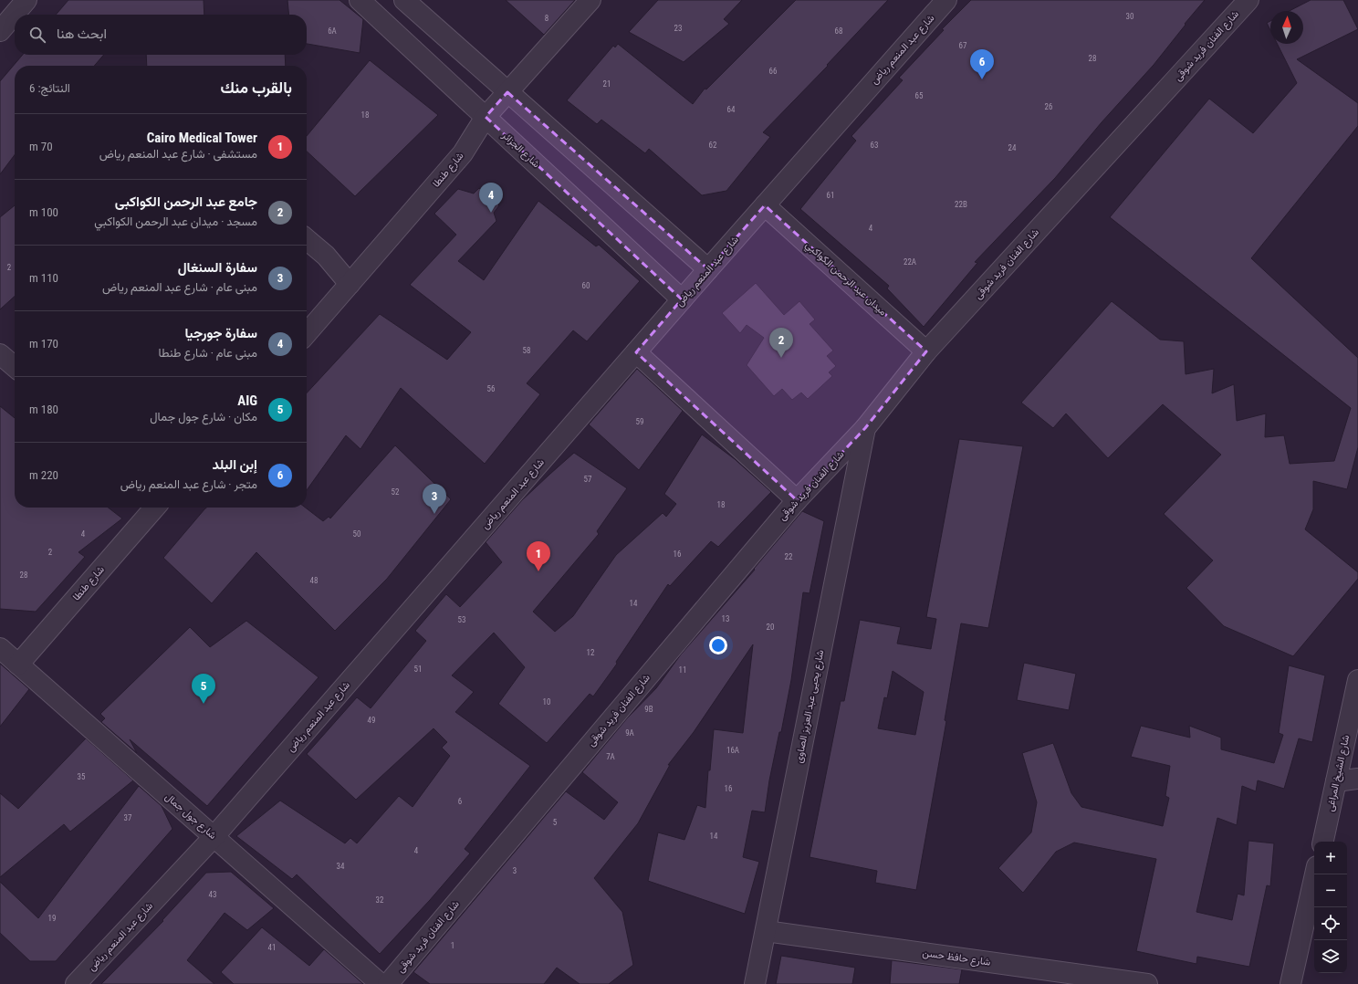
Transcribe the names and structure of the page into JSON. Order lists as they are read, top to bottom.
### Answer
{
  "streets": {
    "street": [
      "شارع الفنان فريد شوقى",
      "شارع عبد المنعم رياض",
      "شارع الجزائر",
      "شارع طنطا",
      "ميدان عبد الرحمن الكواكبي",
      "شارع يحيى عبد العزيز الصاوى",
      "شارع الشيخ المراغى",
      "شارع جول جمال",
      "شارع حافظ حسن"
    ]
  },
  "crossings": [
    ["شارع الفنان فريد شوقى", "ميدان عبد الرحمن الكواكبي"],
    ["شارع الفنان فريد شوقى", "شارع يحيى عبد العزيز الصاوى"],
    ["شارع عبد المنعم رياض", "شارع الجزائر"],
    ["شارع عبد المنعم رياض", "ميدان عبد الرحمن الكواكبي"],
    ["شارع عبد المنعم رياض", "شارع جول جمال"],
    ["شارع الجزائر", "شارع طنطا"],
    ["شارع طنطا", "شارع جول جمال"],
    ["شارع يحيى عبد العزيز الصاوى", "شارع حافظ حسن"]
  ],
  "house_numbers": [
    "30",
    "8",
    "23",
    "6A",
    "68",
    "67",
    "28",
    "66",
    "21",
    "65",
    "26",
    "64",
    "18",
    "62",
    "63",
    "24",
    "61",
    "22B",
    "4",
    "22A",
    "2",
    "60",
    "58",
    "56",
    "59",
    "57",
    "52",
    "18",
    "4",
    "50",
    "2",
    "16",
    "22",
    "28",
    "48",
    "14",
    "13",
    "53",
    "20",
    "12",
    "51",
    "11",
    "10",
    "9B",
    "49",
    "9A",
    "16A",
    "7A",
    "35",
    "16",
    "6",
    "37",
    "5",
    "14",
    "4",
    "34",
    "3",
    "43",
    "32",
    "19",
    "1",
    "41"
  ],
  "north": "top",
  "page": {
    "search": "ابحث هنا",
    "pins": [
      "6",
      "4",
      "2",
      "3",
      "1",
      "5"
    ],
    "heading": ["بالقرب منك", "النتائج: 6"],
    "list": [
      {
        "mark": "1",
        "name": "Cairo Medical Tower",
        "note": "مستشفى · شارع عبد المنعم رياض",
        "value": "70 m"
      },
      {
        "mark": "2",
        "name": "جامع عبد الرحمن الكواكبى",
        "note": "مسجد · ميدان عبد الرحمن الكواكبي",
        "value": "100 m"
      },
      {
        "mark": "3",
        "name": "سفارة السنغال",
        "note": "مبنى عام · شارع عبد المنعم رياض",
        "value": "110 m"
      },
      {
        "mark": "4",
        "name": "سفارة جورجيا",
        "note": "مبنى عام · شارع طنطا",
        "value": "170 m"
      },
      {
        "mark": "5",
        "name": "AIG",
        "note": "مكان · شارع جول جمال",
        "value": "180 m"
      },
      {
        "mark": "6",
        "name": "إبن البلد",
        "note": "متجر · شارع عبد المنعم رياض",
        "value": "220 m"
      }
    ],
    "map_buttons": ["+", "−"]
  }
}
